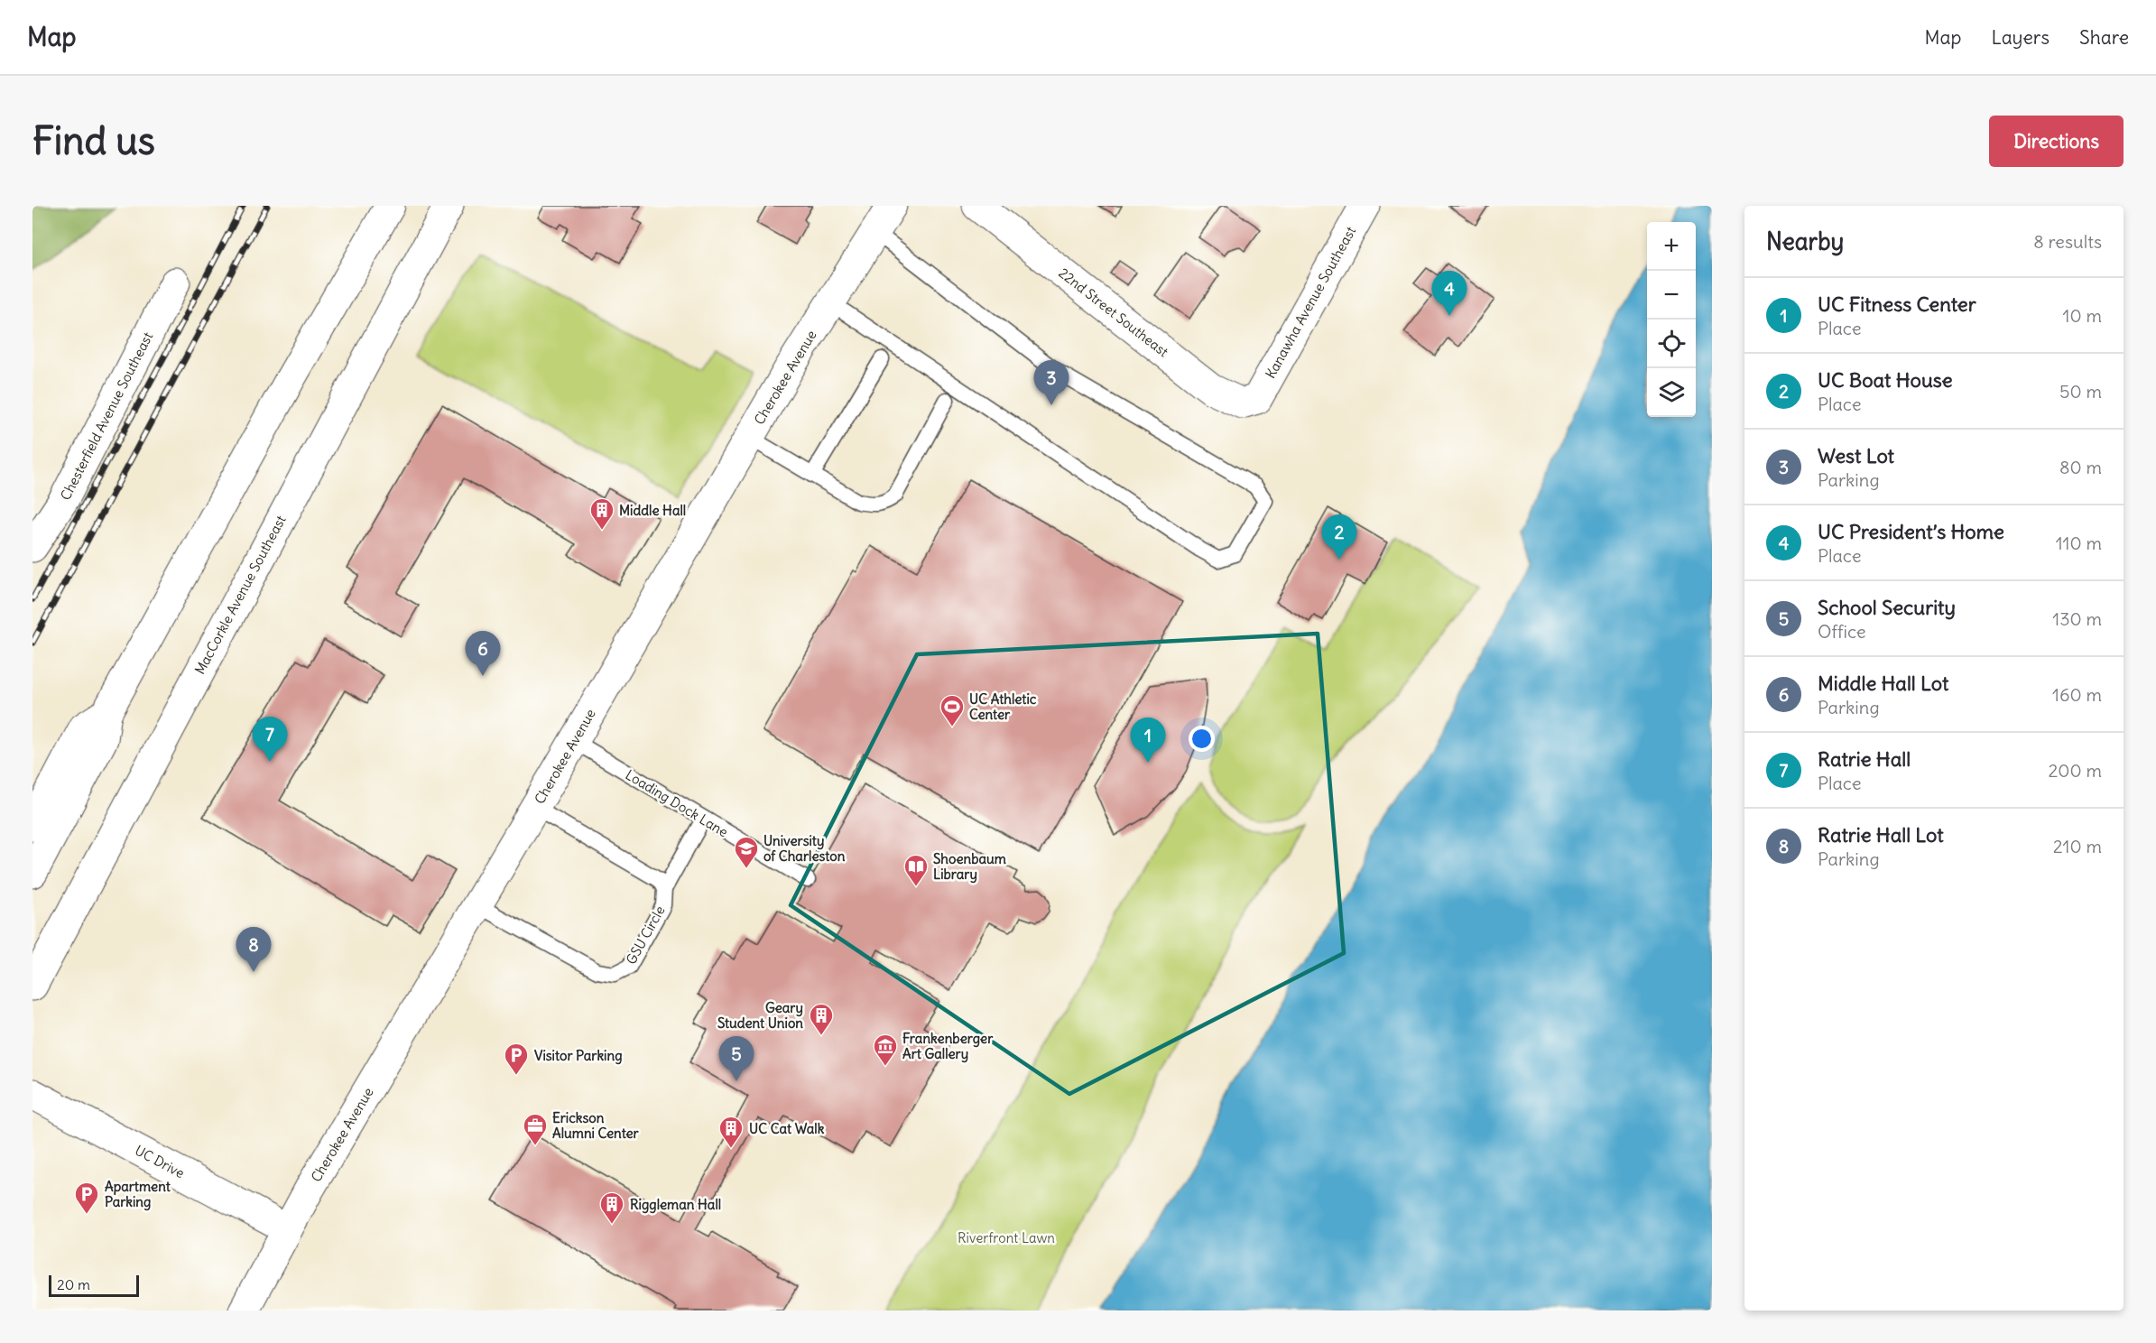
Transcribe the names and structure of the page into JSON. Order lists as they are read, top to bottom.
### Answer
{
  "streets": {
    "street": [
      "Kanawha Avenue Southeast",
      "22nd Street Southeast",
      "Cherokee Avenue",
      "Chesterfield Avenue Southeast",
      "MacCorkle Avenue Southeast",
      "UC Drive"
    ],
    "lane": ["Loading Dock Lane", "GSU Circle"]
  },
  "crossings": [
    ["Kanawha Avenue Southeast", "22nd Street Southeast"],
    ["Cherokee Avenue", "Loading Dock Lane"],
    ["Cherokee Avenue", "GSU Circle"],
    ["Cherokee Avenue", "UC Drive"]
  ],
  "parks": ["Riverfront Lawn"],
  "places": {
    "building": [
      "Middle Hall",
      "Geary Student Union",
      "UC Cat Walk",
      "Riggleman Hall"
    ],
    "sports": ["UC Athletic Center"],
    "school or university": ["University of Charleston"],
    "library": ["Shoenbaum Library"],
    "museum": ["Frankenberger Art Gallery"],
    "parking": ["Visitor Parking", "Apartment Parking"],
    "office": ["Erickson Alumni Center"]
  },
  "scale_bar": "20 m",
  "page": {
    "header": "Map",
    "nav": ["Map", "Layers", "Share"],
    "buttons": "Directions",
    "title": "Find us",
    "heading": ["Nearby", "8 results"],
    "map_buttons": ["+", "−"],
    "pins": [
      "4",
      "3",
      "2",
      "6",
      "7",
      "1",
      "8",
      "5"
    ],
    "list": [
      {
        "mark": "1",
        "name": "UC Fitness Center",
        "note": "Place",
        "value": "10 m"
      },
      {
        "mark": "2",
        "name": "UC Boat House",
        "note": "Place",
        "value": "50 m"
      },
      {
        "mark": "3",
        "name": "West Lot",
        "note": "Parking",
        "value": "80 m"
      },
      {
        "mark": "4",
        "name": "UC President’s Home",
        "note": "Place",
        "value": "110 m"
      },
      {
        "mark": "5",
        "name": "School Security",
        "note": "Office",
        "value": "130 m"
      },
      {
        "mark": "6",
        "name": "Middle Hall Lot",
        "note": "Parking",
        "value": "160 m"
      },
      {
        "mark": "7",
        "name": "Ratrie Hall",
        "note": "Place",
        "value": "200 m"
      },
      {
        "mark": "8",
        "name": "Ratrie Hall Lot",
        "note": "Parking",
        "value": "210 m"
      }
    ],
    "scale": "20 m"
  }
}
